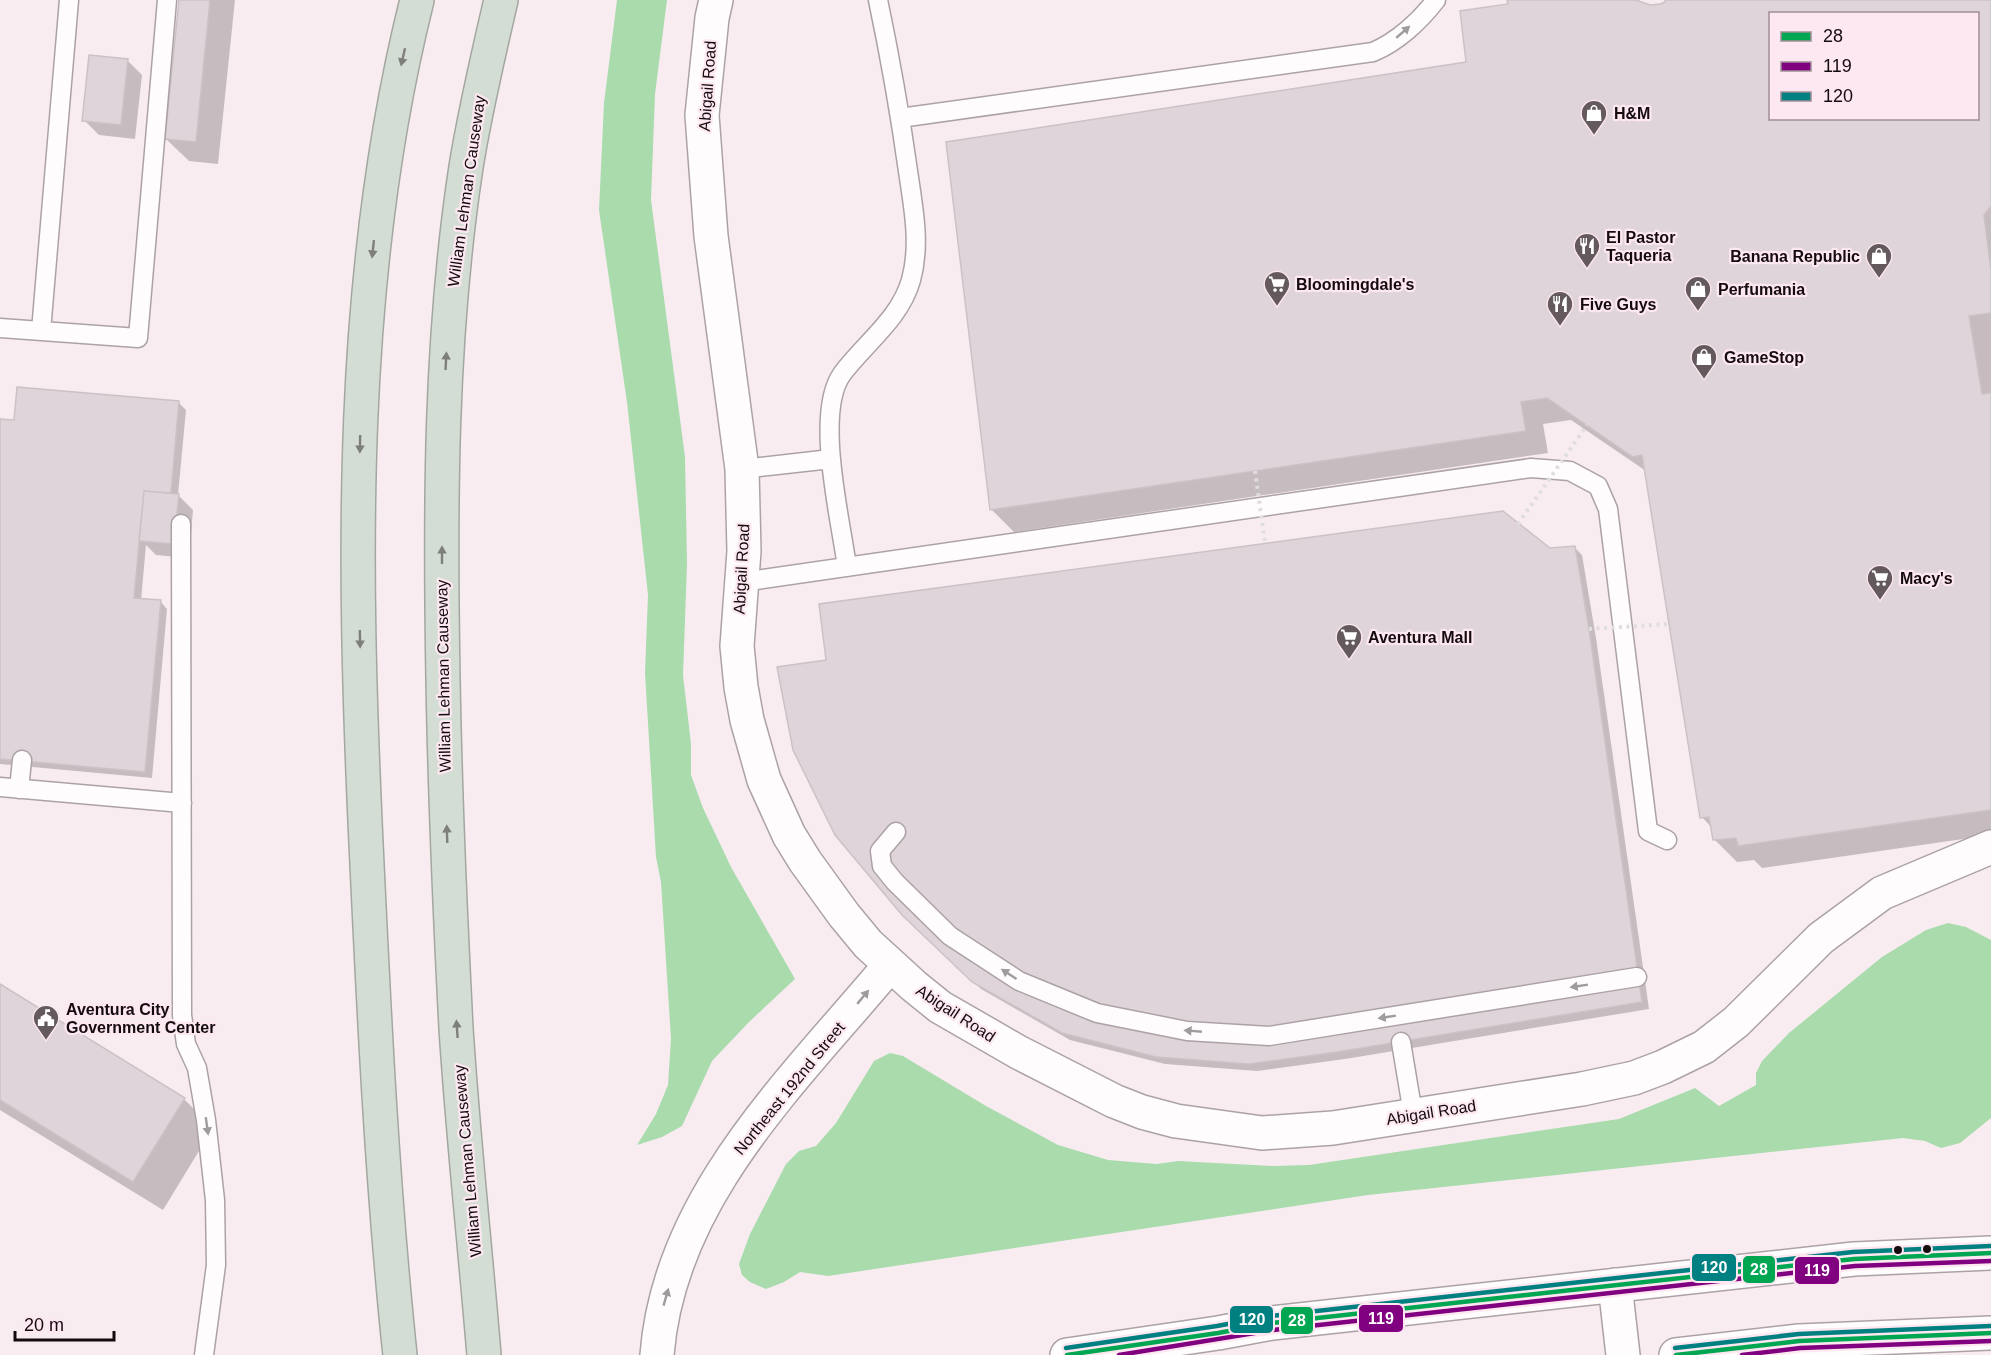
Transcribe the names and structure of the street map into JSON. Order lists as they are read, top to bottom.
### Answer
{
  "streets": {
    "highway": ["William Lehman Causeway"],
    "street": ["Abigail Road", "Northeast 192nd Street"]
  },
  "crossings": [
    ["Abigail Road", "Northeast 192nd Street"]
  ],
  "one_way": ["Northeast 192nd Street"],
  "places": {
    "shop": [
      "H&M",
      "Banana Republic",
      "Perfumania",
      "GameStop"
    ],
    "restaurant": ["El Pastor Taqueria", "Five Guys"],
    "supermarket": ["Bloomingdale's", "Macy's", "Aventura Mall"],
    "public building": ["Aventura City Government Center"]
  },
  "lines": ["transit line 120", "transit line 28", "transit line 119"],
  "legend": ["28", "119", "120"],
  "scale_bar": "20 m"
}
